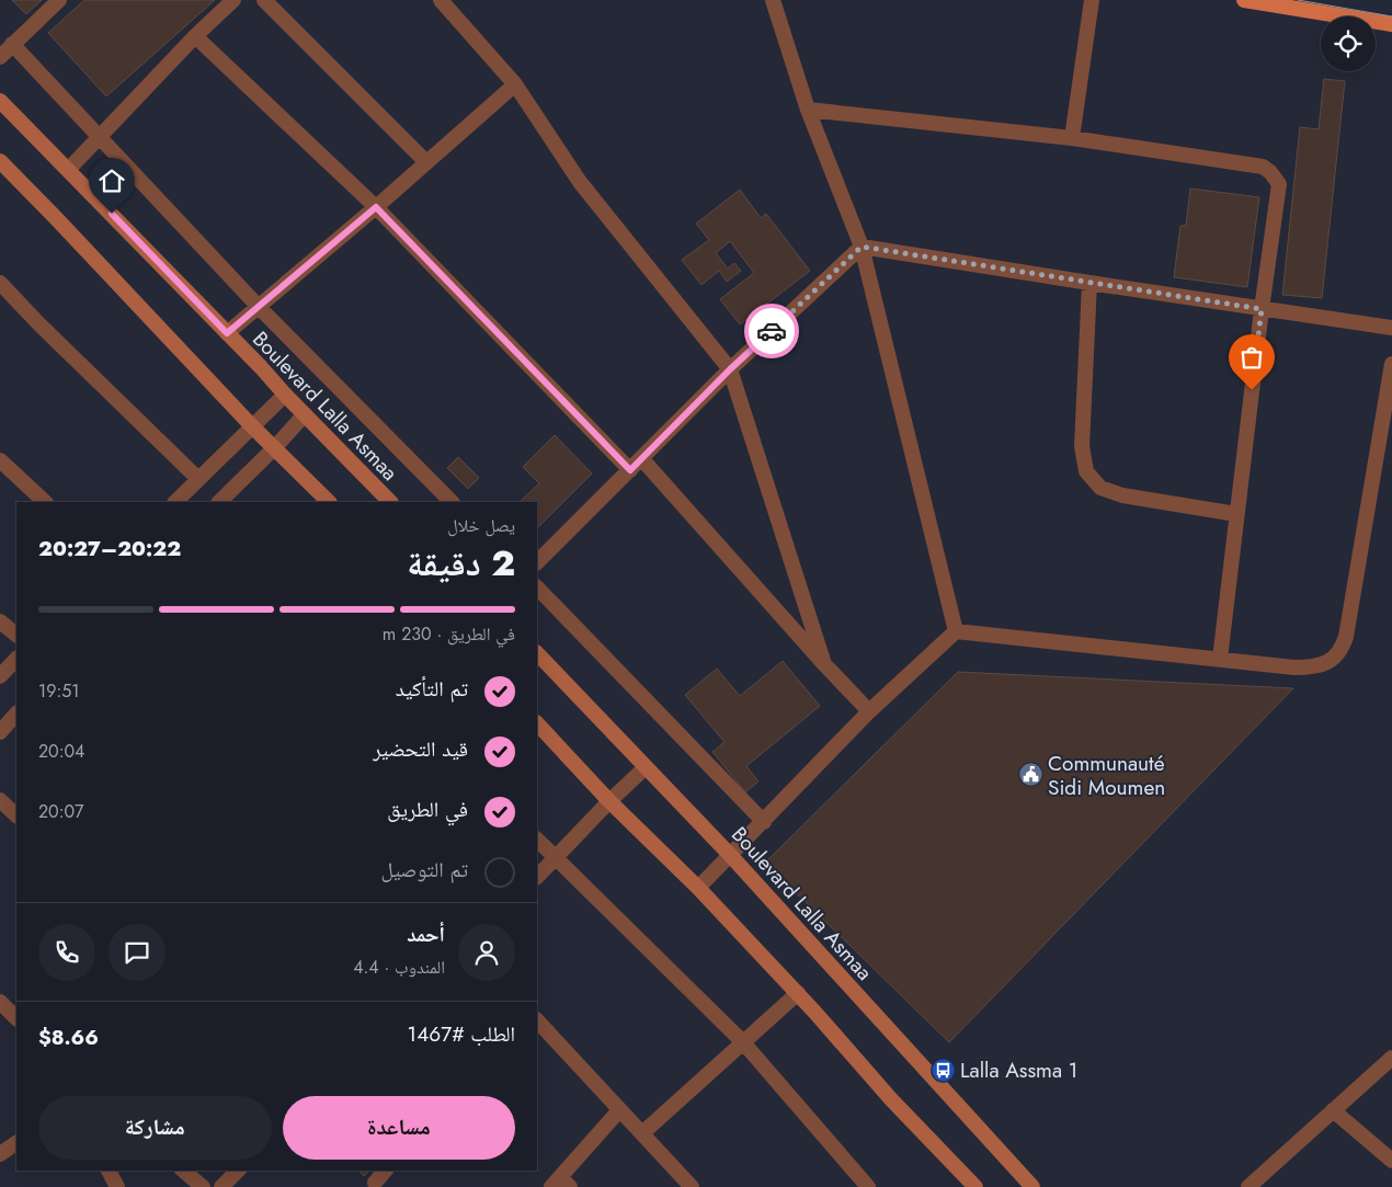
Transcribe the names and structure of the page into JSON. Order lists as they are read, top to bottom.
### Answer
{
  "streets": {
    "main road": ["Boulevard Lalla Asmaa"]
  },
  "places": {
    "public building": ["Communauté Sidi Moumen"],
    "bus stop": ["Lalla Assma 1"]
  },
  "page": {
    "heading": ["2 دقيقة", "يصل خلال", "20:22–20:27"],
    "panel": [
      "أحمد",
      "المندوب · 4.4",
      "الطلب #1467",
      "$8.66"
    ],
    "bar": "في الطريق · 230 m",
    "list": [
      ["تم التأكيد", "19:51"],
      ["قيد التحضير", "20:04"],
      ["في الطريق", "20:07"],
      "تم التوصيل"
    ],
    "buttons": ["مساعدة", "مشاركة"]
  }
}
